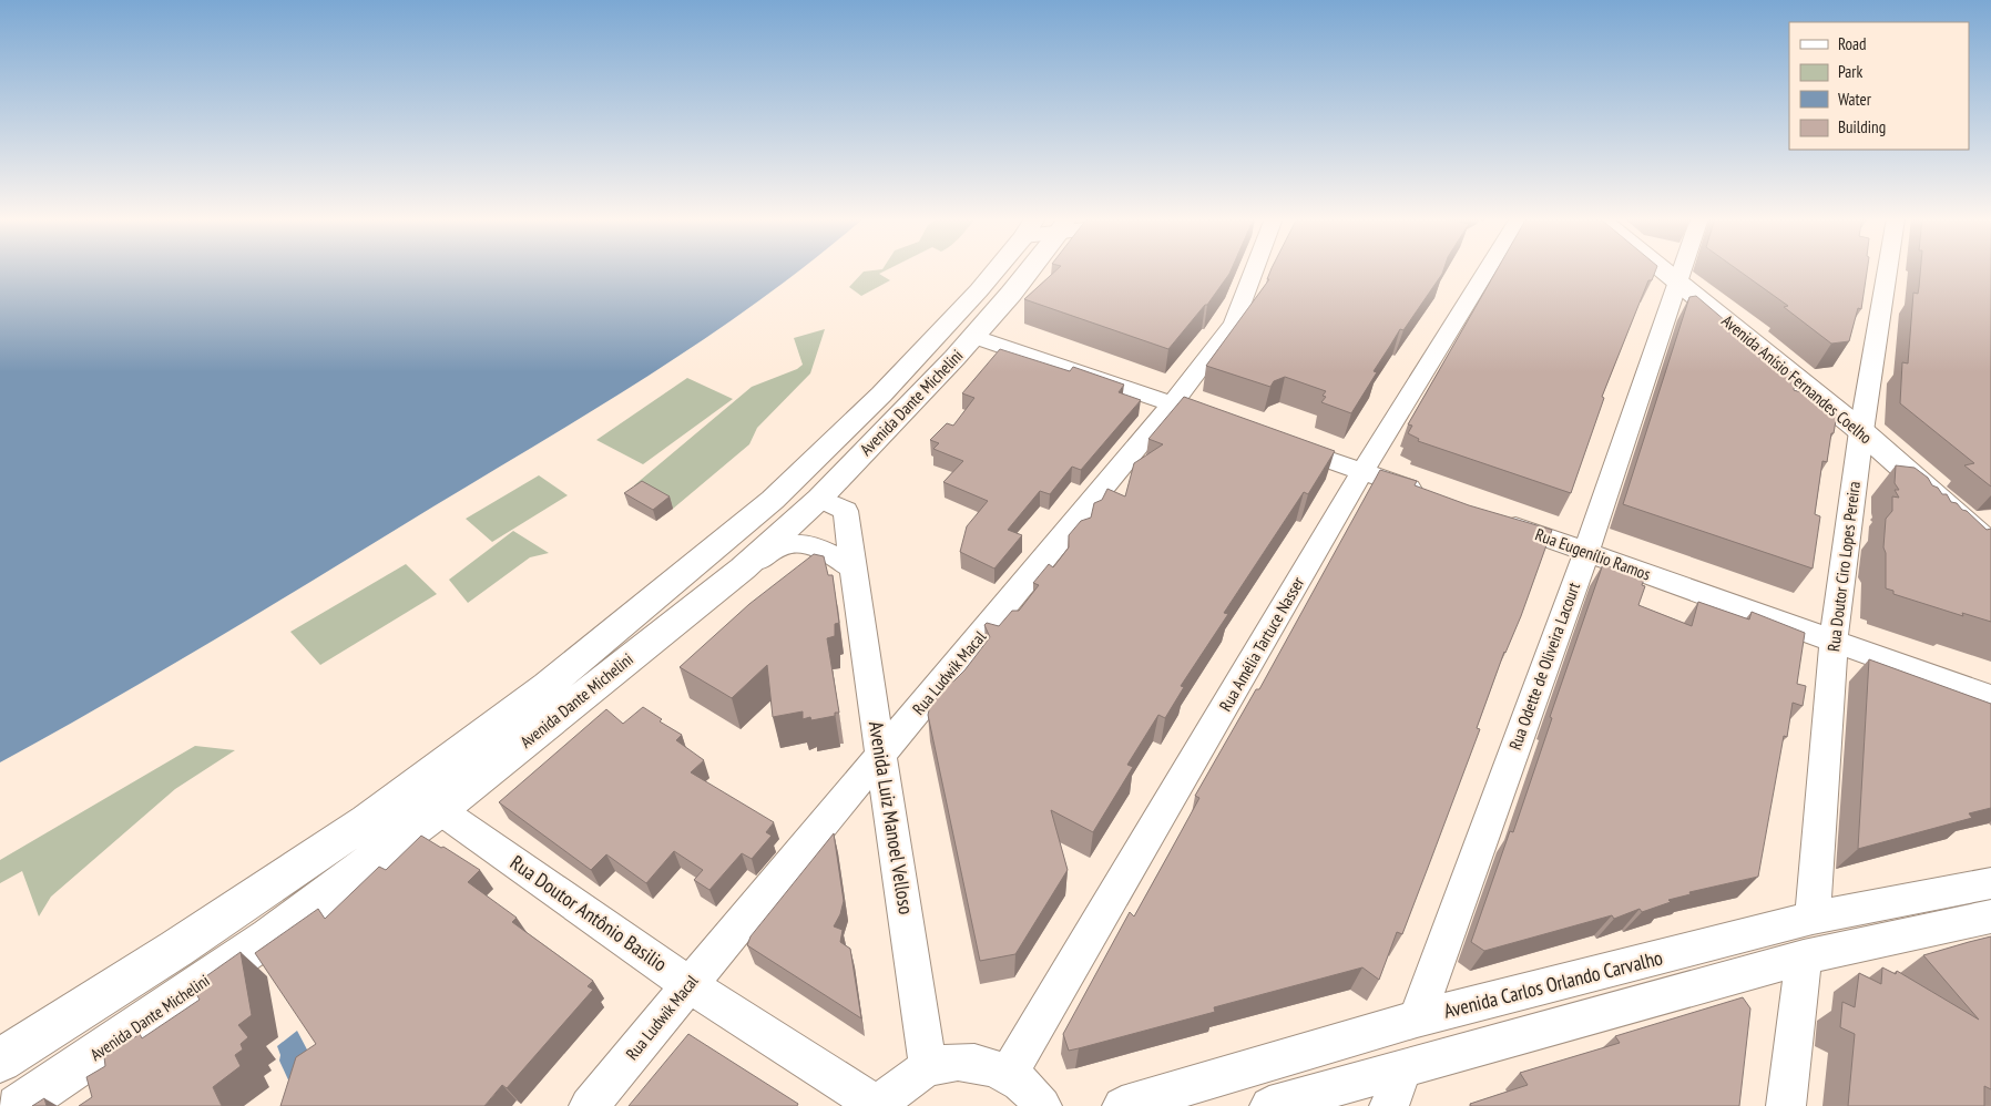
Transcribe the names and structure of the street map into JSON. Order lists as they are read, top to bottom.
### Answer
{
  "streets": {
    "main road": ["Avenida Anísio Fernandes Coelho", "Avenida Dante Michelini"],
    "street": [
      "Rua Eugenílio Ramos",
      "Rua Doutor Ciro Lopes Pereira",
      "Rua Amélia Tartuce Nasser",
      "Rua Odette de Oliveira Lacourt",
      "Rua Ludwik Macal",
      "Avenida Luiz Manoel Velloso",
      "Rua Doutor Antônio Basilio",
      "Avenida Carlos Orlando Carvalho"
    ]
  },
  "crossings": [
    ["Avenida Anísio Fernandes Coelho", "Rua Doutor Ciro Lopes Pereira"],
    ["Avenida Anísio Fernandes Coelho", "Rua Odette de Oliveira Lacourt"],
    ["Avenida Dante Michelini", "Avenida Luiz Manoel Velloso"],
    ["Avenida Dante Michelini", "Rua Doutor Antônio Basilio"],
    ["Rua Eugenílio Ramos", "Rua Doutor Ciro Lopes Pereira"],
    ["Rua Eugenílio Ramos", "Rua Odette de Oliveira Lacourt"],
    ["Rua Doutor Ciro Lopes Pereira", "Avenida Carlos Orlando Carvalho"],
    ["Rua Odette de Oliveira Lacourt", "Avenida Carlos Orlando Carvalho"],
    ["Rua Ludwik Macal", "Avenida Luiz Manoel Velloso"],
    ["Rua Ludwik Macal", "Rua Doutor Antônio Basilio"]
  ],
  "legend": [
    "Road",
    "Park",
    "Water",
    "Building"
  ]
}
